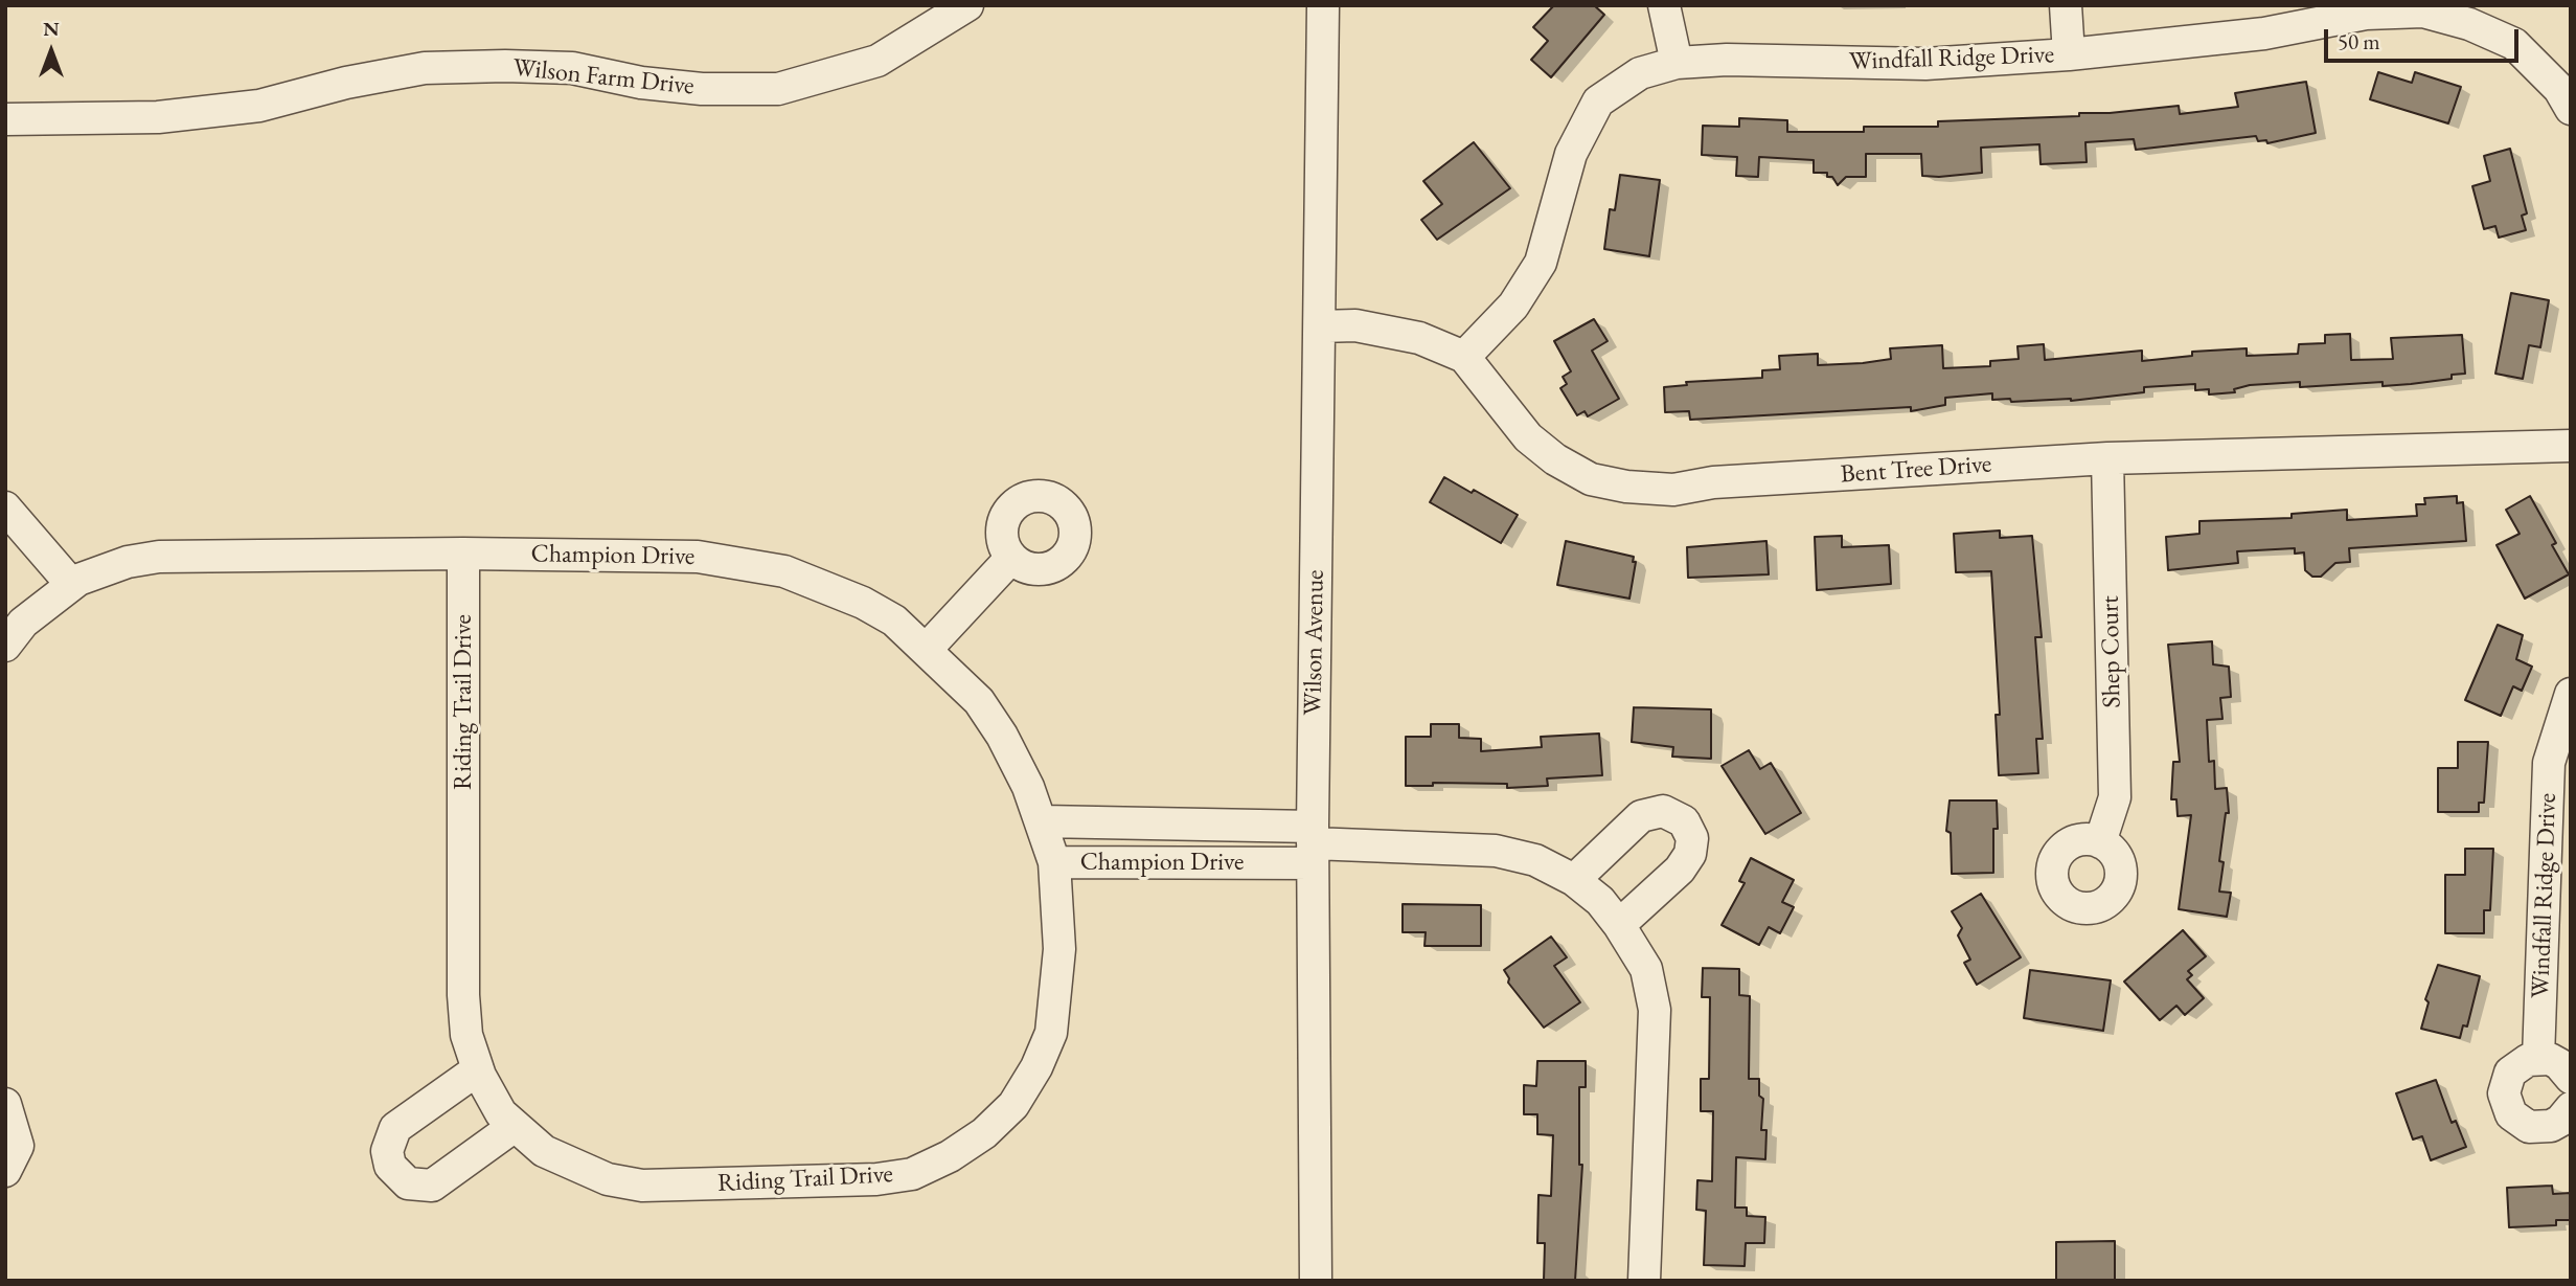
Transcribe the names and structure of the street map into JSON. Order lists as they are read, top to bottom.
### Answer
{
  "streets": {
    "street": [
      "Windfall Ridge Drive",
      "Wilson Farm Drive",
      "Bent Tree Drive",
      "Champion Drive",
      "Wilson Avenue",
      "Shep Court",
      "Riding Trail Drive"
    ]
  },
  "crossings": [
    ["Windfall Ridge Drive", "Bent Tree Drive"],
    ["Bent Tree Drive", "Wilson Avenue"],
    ["Bent Tree Drive", "Shep Court"],
    ["Champion Drive", "Wilson Avenue"],
    ["Champion Drive", "Riding Trail Drive"]
  ],
  "scale_bar": "50 m",
  "north": "top"
}
